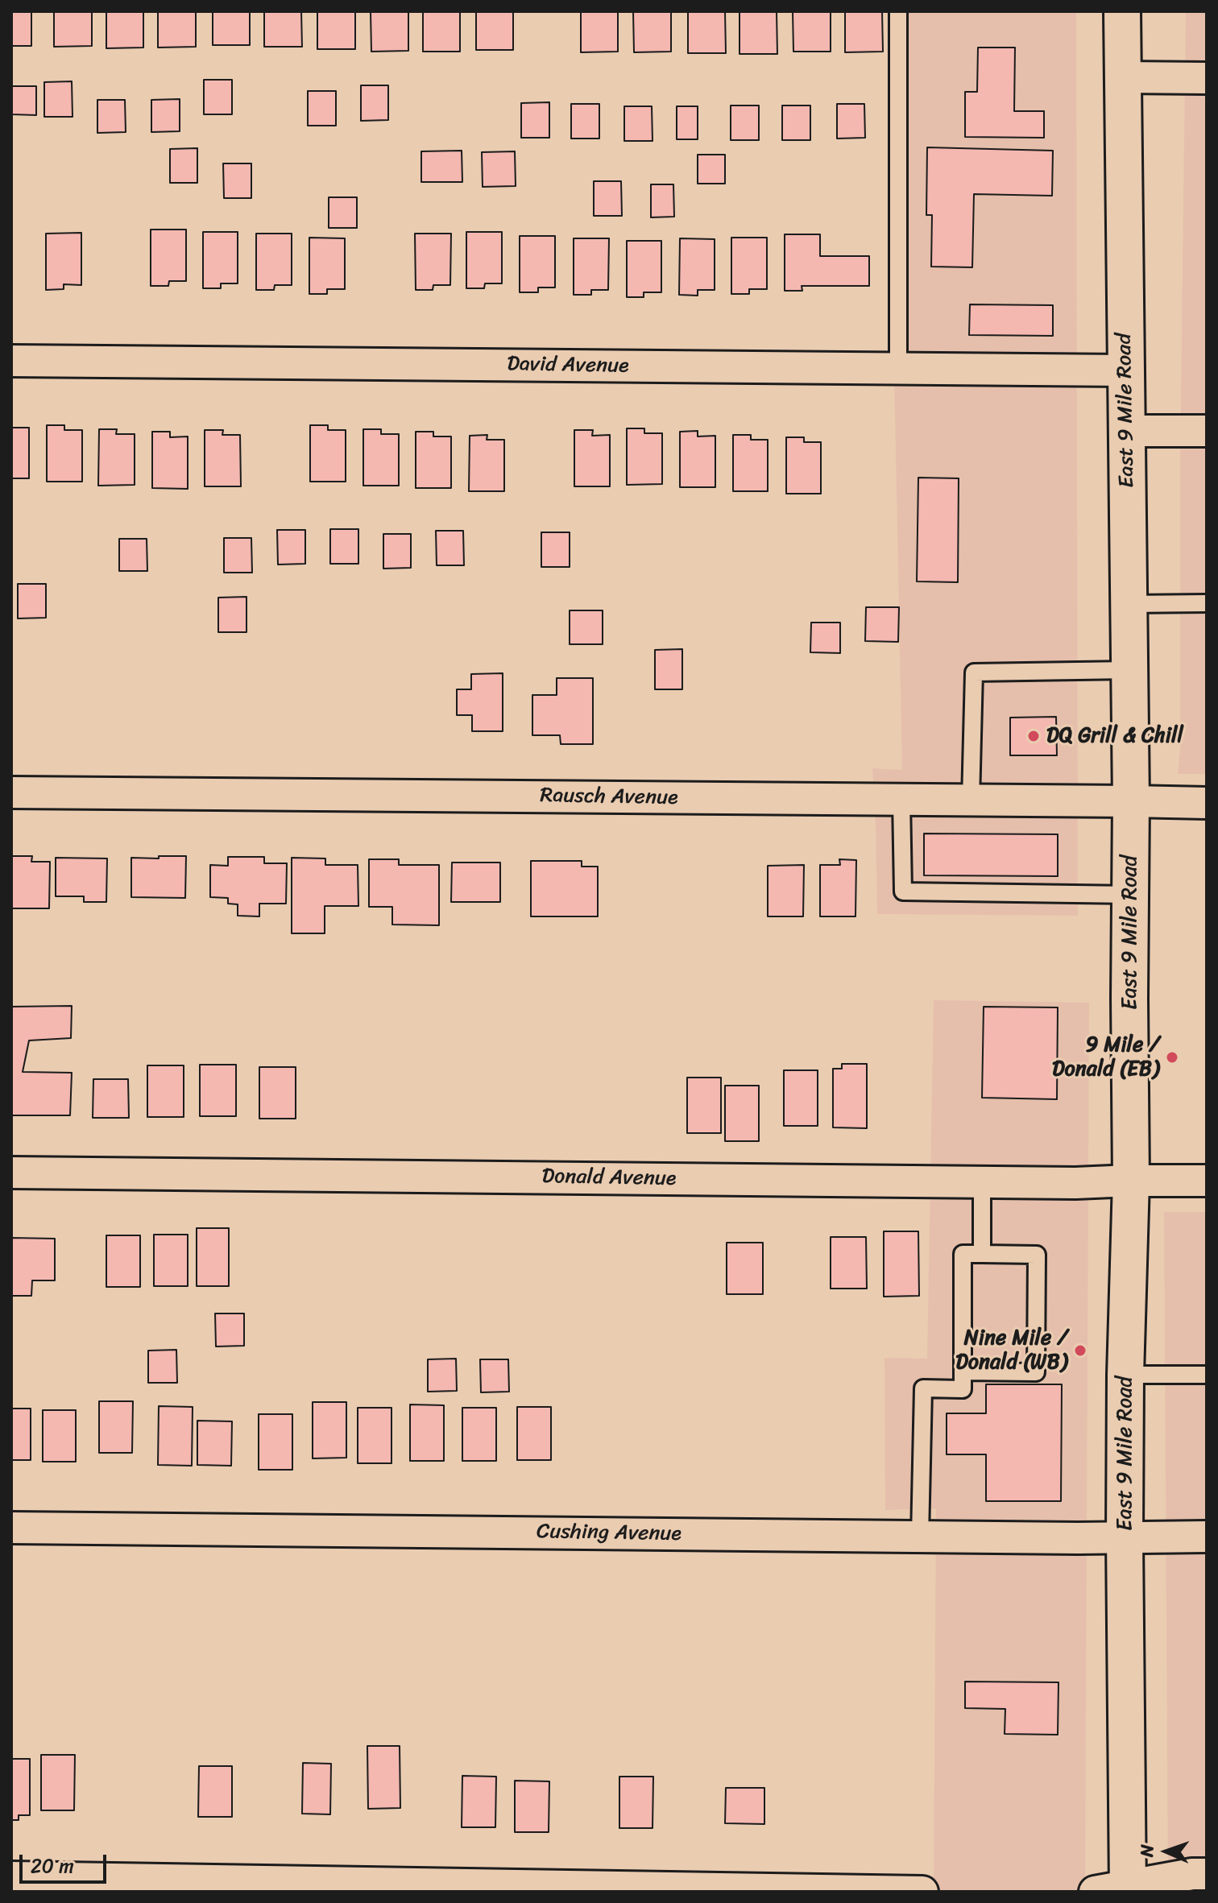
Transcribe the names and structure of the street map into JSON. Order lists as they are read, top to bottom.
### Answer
{
  "streets": {
    "main road": ["East 9 Mile Road"],
    "street": [
      "David Avenue",
      "Rausch Avenue",
      "Donald Avenue",
      "Cushing Avenue"
    ]
  },
  "crossings": [
    ["David Avenue", "East 9 Mile Road"],
    ["East 9 Mile Road", "Rausch Avenue"],
    ["East 9 Mile Road", "Donald Avenue"],
    ["East 9 Mile Road", "Cushing Avenue"]
  ],
  "places": ["DQ Grill & Chill", "9 Mile / Donald (EB)", "Nine Mile / Donald (WB)"],
  "scale_bar": "20 m",
  "north": "left"
}
